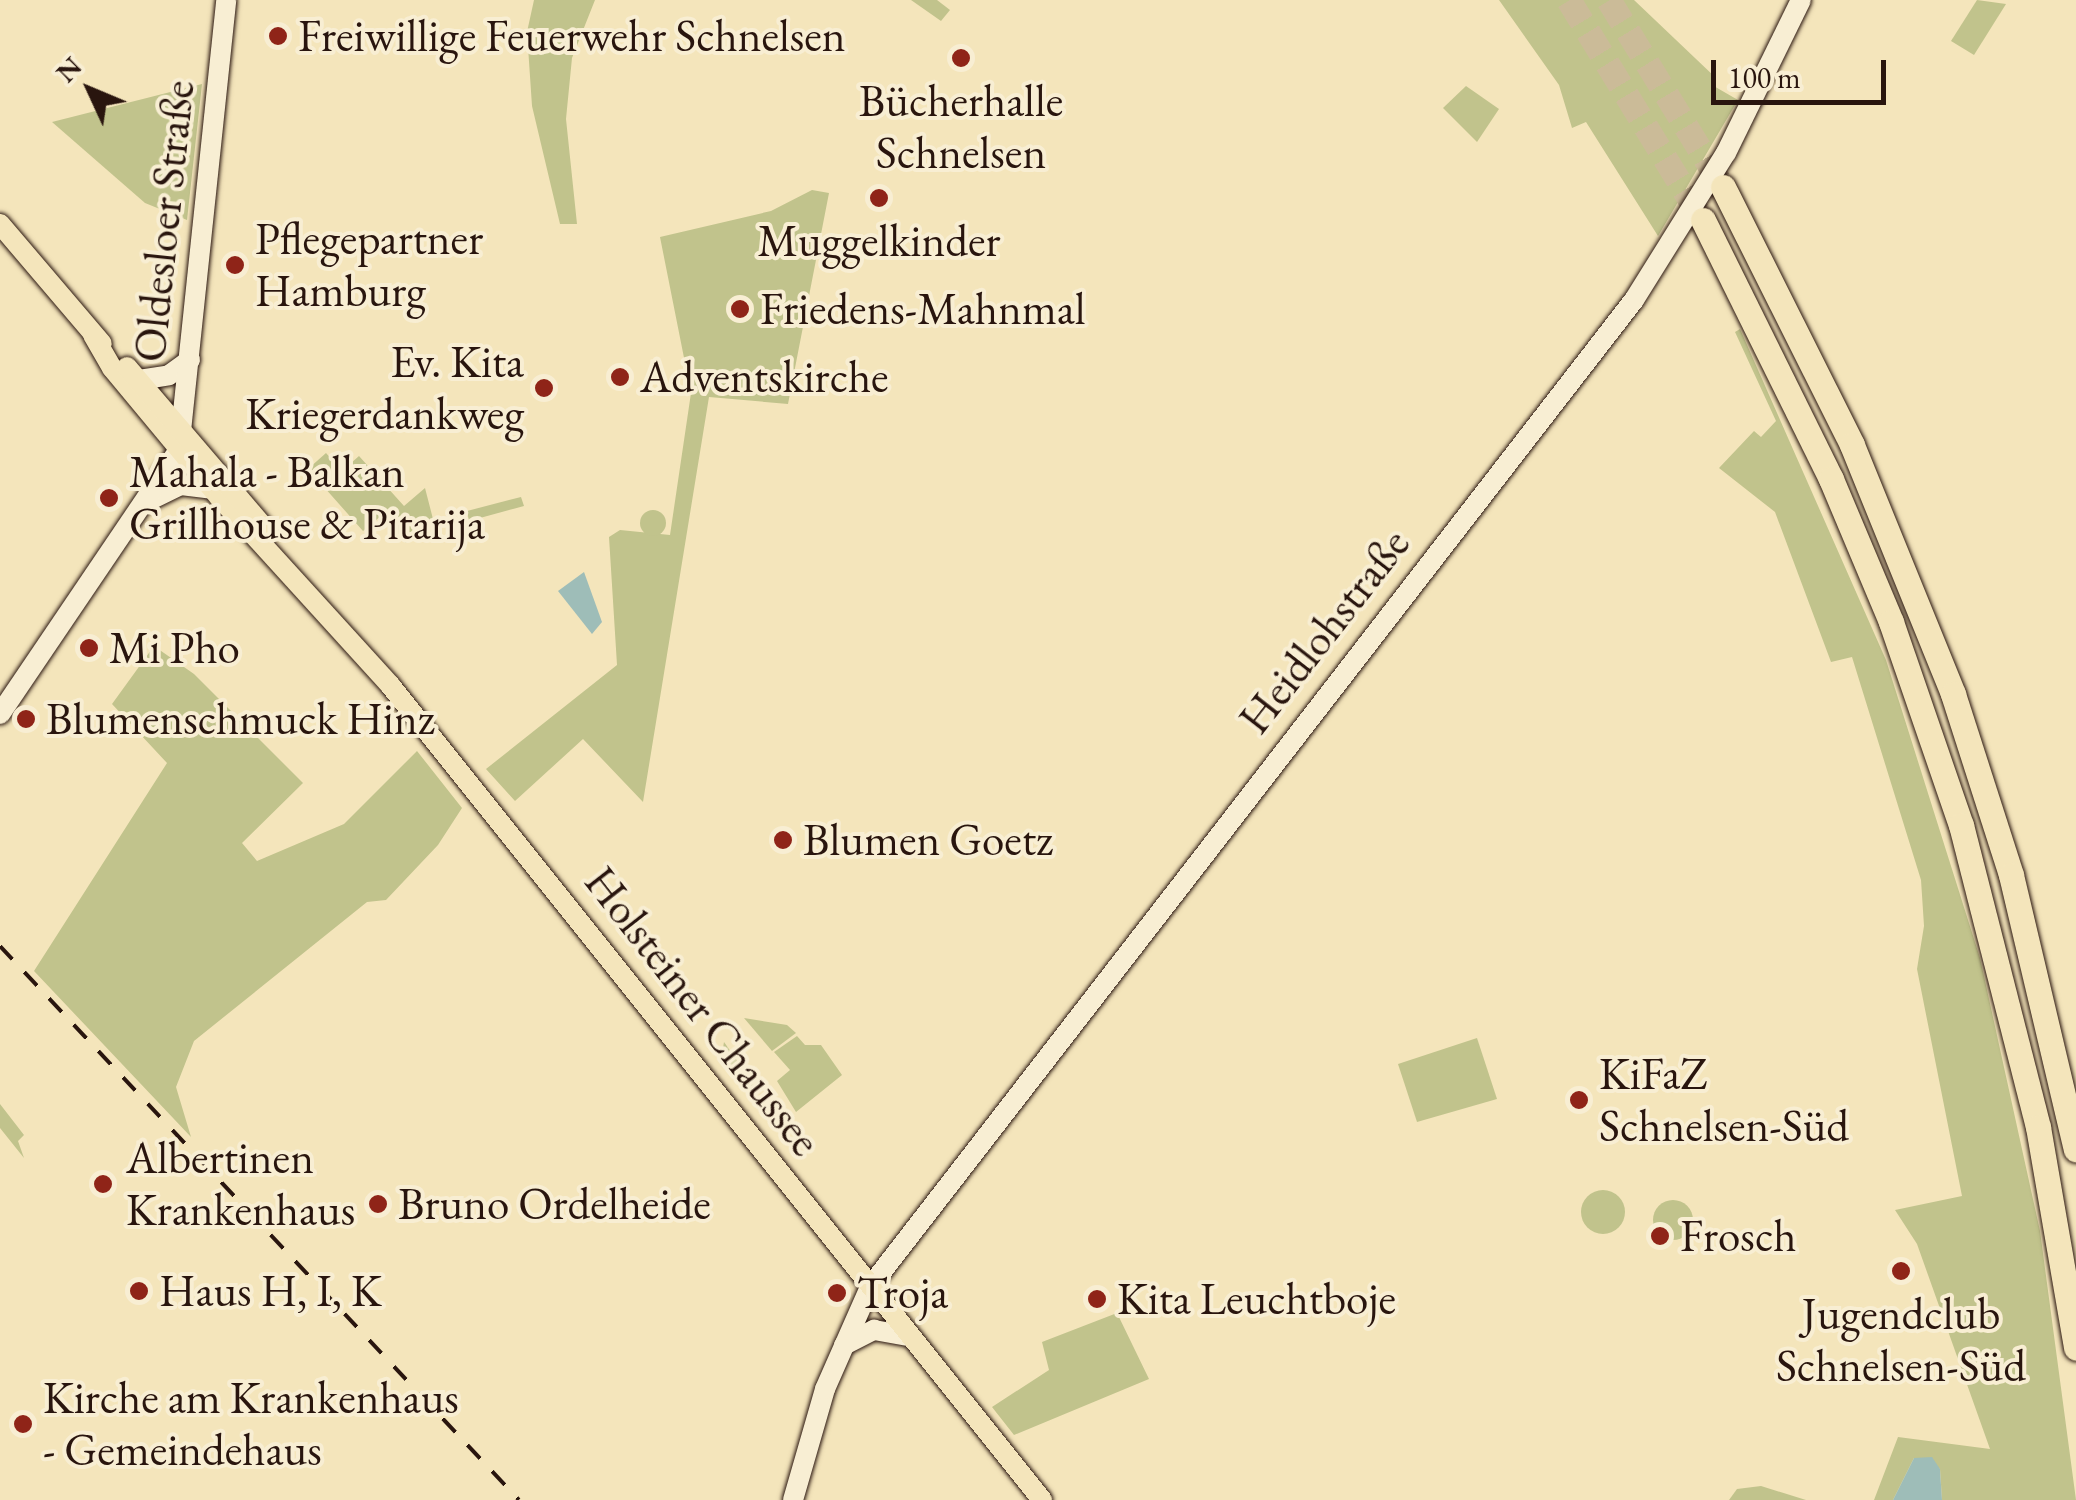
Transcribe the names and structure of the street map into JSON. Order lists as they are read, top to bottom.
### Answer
{
  "streets": {
    "main road": ["Oldesloer Straße", "Heidlohstraße", "Holsteiner Chaussee"]
  },
  "crossings": [
    ["Oldesloer Straße", "Holsteiner Chaussee"],
    ["Heidlohstraße", "Holsteiner Chaussee"]
  ],
  "places": [
    "Freiwillige Feuerwehr Schnelsen",
    "Bücherhalle Schnelsen",
    "Muggelkinder",
    "Pflegepartner Hamburg",
    "Friedens-Mahnmal",
    "Adventskirche",
    "Ev. Kita Kriegerdankweg",
    "Mahala - Balkan Grillhouse & Pitarija",
    "Mi Pho",
    "Blumenschmuck Hinz",
    "Blumen Goetz",
    "KiFaZ Schnelsen-Süd",
    "Albertinen Krankenhaus",
    "Bruno Ordelheide",
    "Frosch",
    "Jugendclub Schnelsen-Süd",
    "Haus H, I, K",
    "Troja",
    "Kita Leuchtboje",
    "Kirche am Krankenhaus - Gemeindehaus"
  ],
  "scale_bar": "100 m",
  "north": "top left"
}
